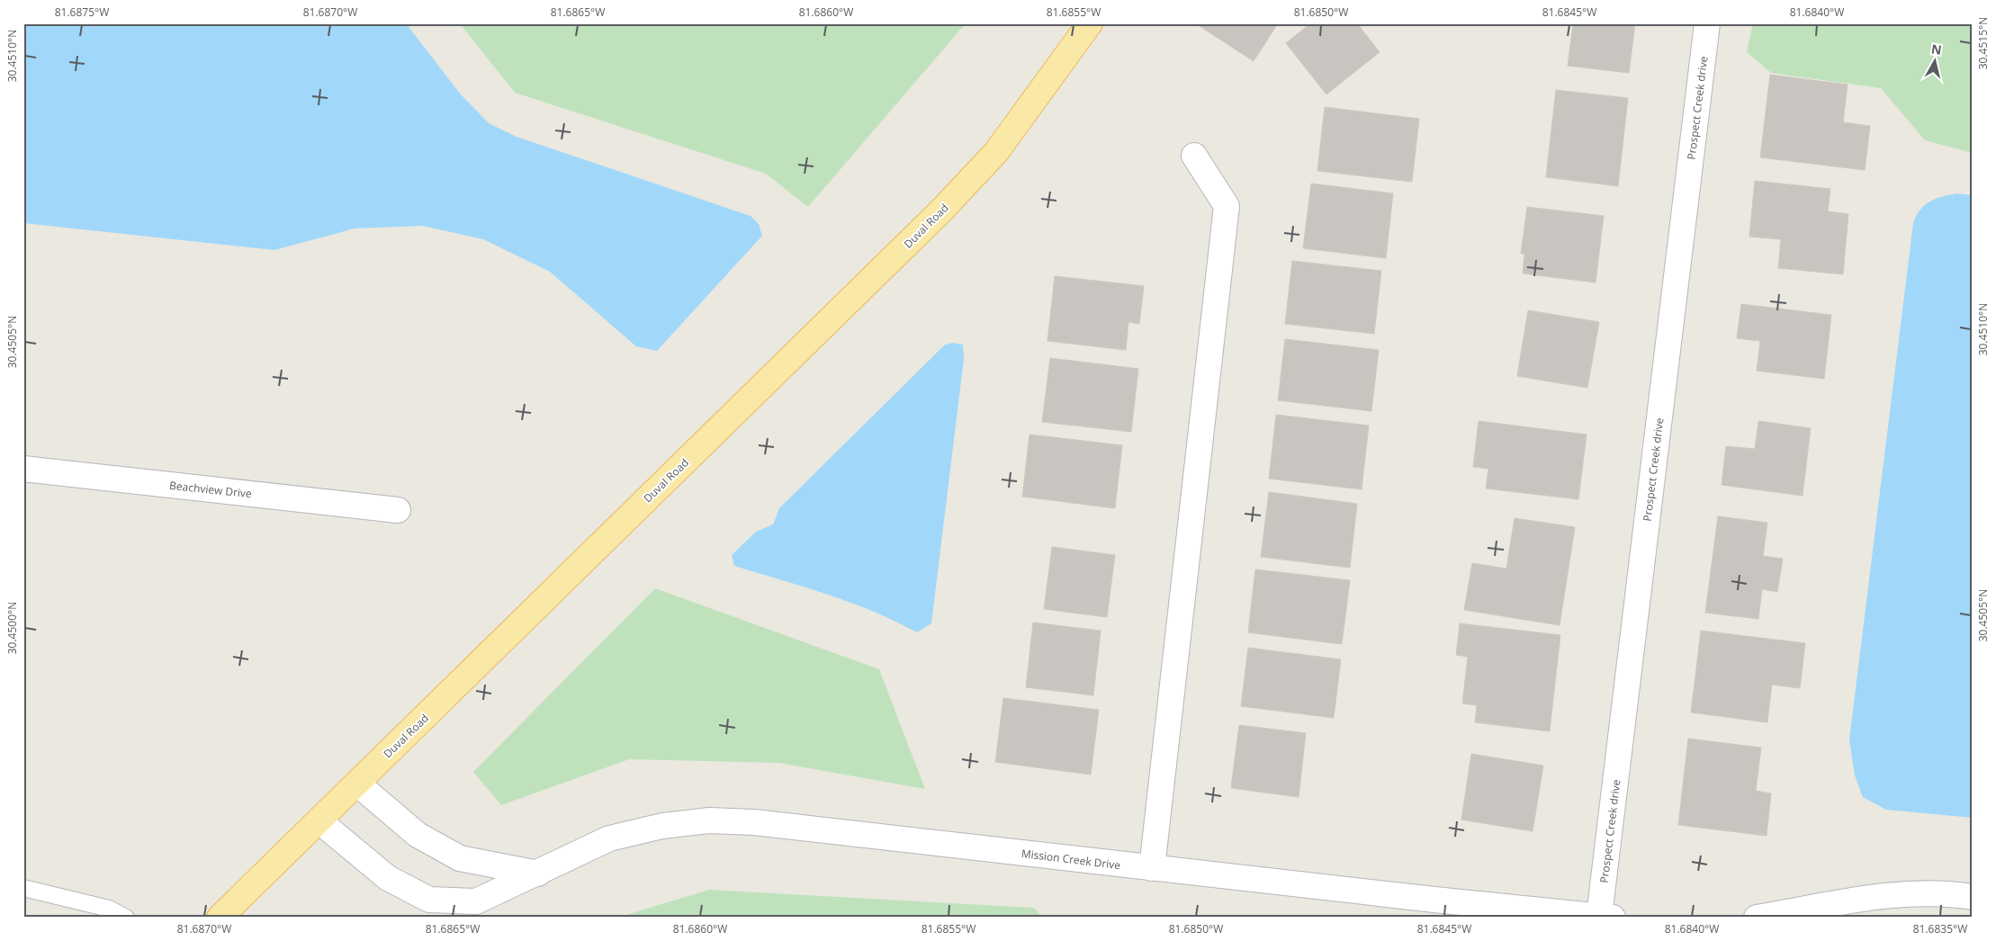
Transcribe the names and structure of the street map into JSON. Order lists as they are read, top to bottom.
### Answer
{
  "streets": {
    "main road": ["Duval Road"],
    "street": ["Prospect Creek drive", "Beachview Drive", "Mission Creek Drive"]
  },
  "crossings": [
    ["Prospect Creek drive", "Mission Creek Drive"],
    ["Duval Road", "Mission Creek Drive"]
  ],
  "north": "top",
  "coordinates": [
    "81.6875°W",
    "81.6870°W",
    "81.6865°W",
    "81.6860°W",
    "81.6855°W",
    "81.6850°W",
    "81.6845°W",
    "81.6840°W",
    "30.4515°N",
    "30.4510°N",
    "30.4505°N",
    "30.4500°N",
    "81.6835°W"
  ]
}
